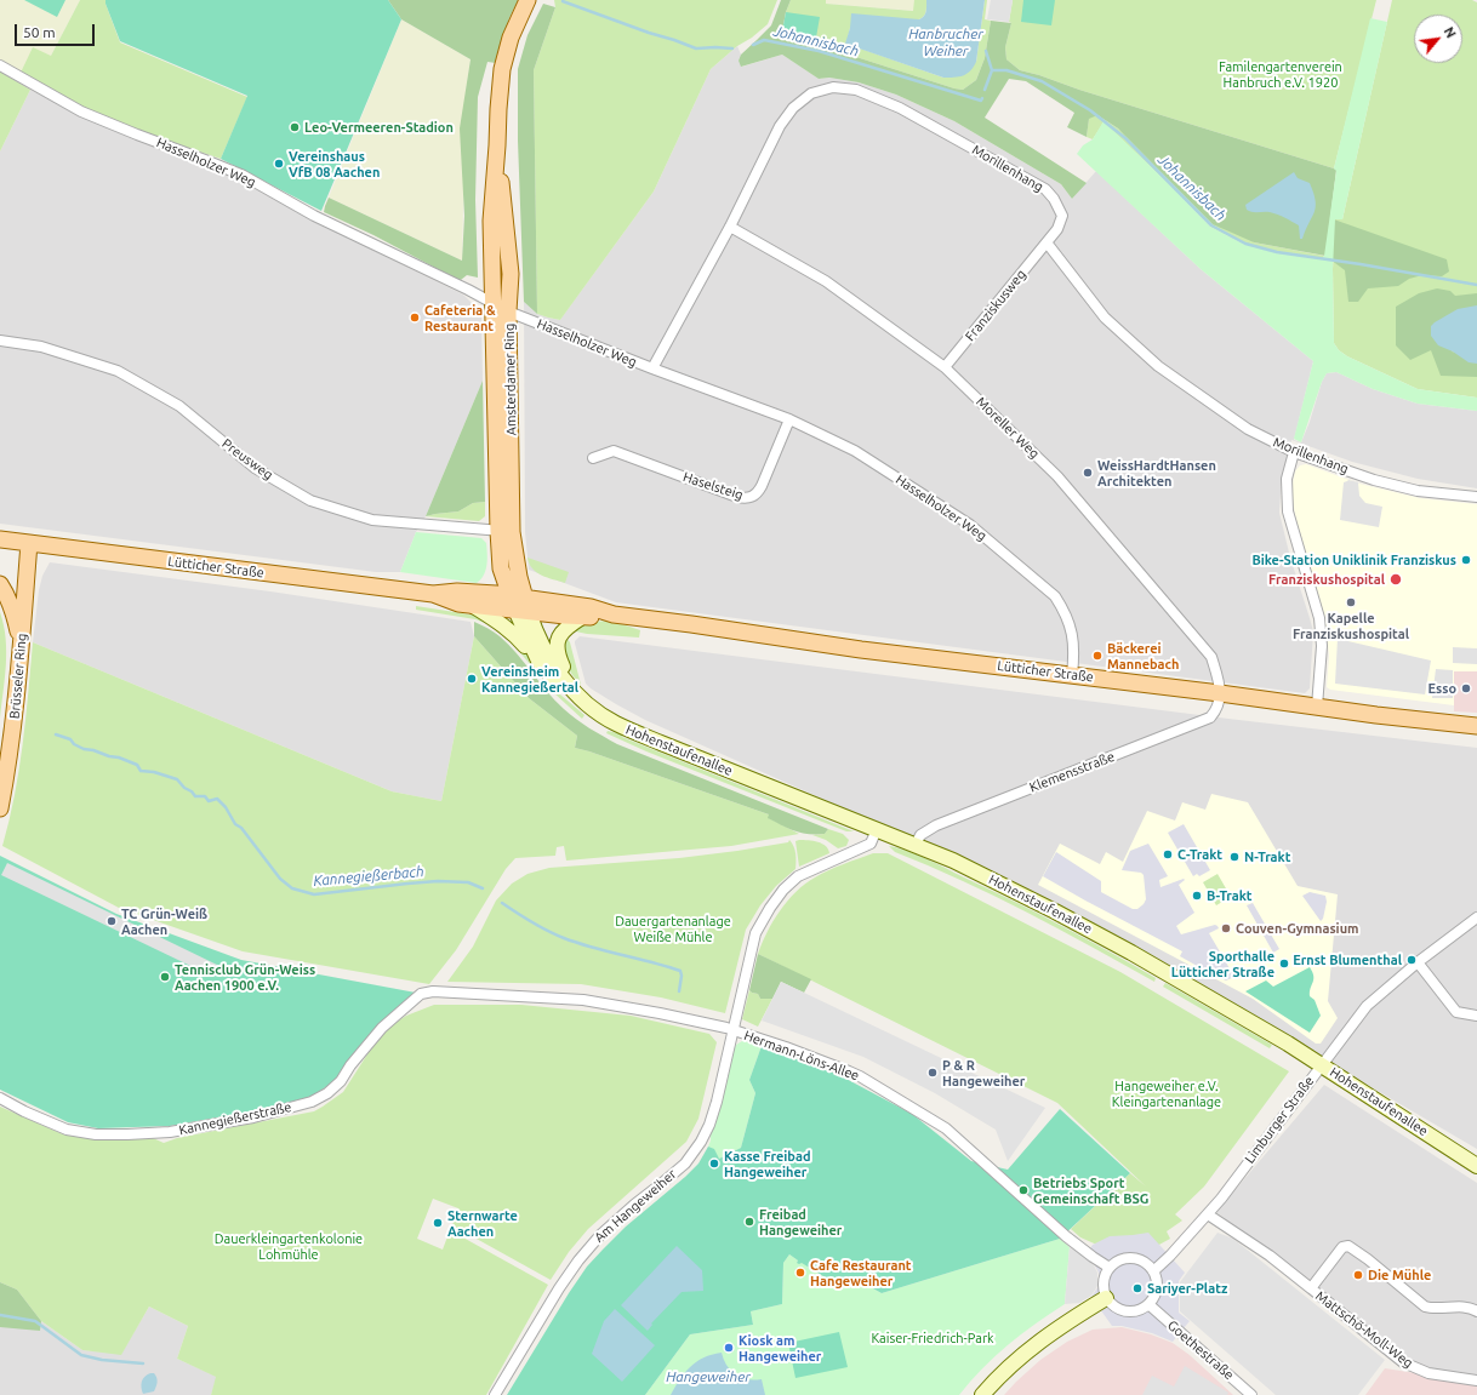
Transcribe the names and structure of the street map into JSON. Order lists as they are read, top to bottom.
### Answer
{
  "streets": {
    "main road": [
      "Amsterdamer Ring",
      "Lütticher Straße",
      "Brüsseler Ring",
      "Hohenstaufenallee"
    ],
    "street": [
      "Hasselholzer Weg",
      "Morillenhang",
      "Franziskusweg",
      "Moreller Weg",
      "Preusweg",
      "Haselsteig",
      "Klemensstraße",
      "Hermann-Löns-Allee",
      "Kannegießerstraße",
      "Limburger Straße",
      "Am Hangeweiher",
      "Mattschö-Moll-Weg",
      "Goethestraße"
    ]
  },
  "crossings": [
    ["Hasselholzer Weg", "Morillenhang"],
    ["Hasselholzer Weg", "Amsterdamer Ring"],
    ["Hasselholzer Weg", "Haselsteig"],
    ["Hasselholzer Weg", "Lütticher Straße"],
    ["Morillenhang", "Franziskusweg"],
    ["Morillenhang", "Moreller Weg"],
    ["Franziskusweg", "Moreller Weg"],
    ["Amsterdamer Ring", "Preusweg"],
    ["Amsterdamer Ring", "Lütticher Straße"],
    ["Amsterdamer Ring", "Hohenstaufenallee"],
    ["Moreller Weg", "Lütticher Straße"],
    ["Moreller Weg", "Klemensstraße"],
    ["Lütticher Straße", "Brüsseler Ring"],
    ["Lütticher Straße", "Hohenstaufenallee"],
    ["Lütticher Straße", "Klemensstraße"],
    ["Hohenstaufenallee", "Klemensstraße"],
    ["Hohenstaufenallee", "Limburger Straße"],
    ["Hermann-Löns-Allee", "Kannegießerstraße"],
    ["Hermann-Löns-Allee", "Limburger Straße"],
    ["Hermann-Löns-Allee", "Am Hangeweiher"],
    ["Hermann-Löns-Allee", "Goethestraße"],
    ["Limburger Straße", "Mattschö-Moll-Weg"],
    ["Limburger Straße", "Goethestraße"]
  ],
  "water": [
    "Hanbrucher Weiher",
    "Johannisbach",
    "Kannegießerbach",
    "Hangeweiher"
  ],
  "parks": [
    "Familengartenverein Hanbruch e.V. 1920",
    "Dauergartenanlage Weiße Mühle",
    "Hangeweiher e.V. Kleingartenanlage",
    "Dauerkleingartenkolonie Lohmühle",
    "Kaiser-Friedrich-Park"
  ],
  "places": [
    "Leo-Vermeeren-Stadion",
    "Vereinshaus VfB 08 Aachen",
    "Cafeteria & Restaurant",
    "WeissHardtHansen Architekten",
    "Bike-Station Uniklinik Franziskus",
    "Franziskushospital",
    "Kapelle Franziskushospital",
    "Bäckerei Mannebach",
    "Vereinsheim Kannegießertal",
    "Esso",
    "C-Trakt",
    "N-Trakt",
    "B-Trakt",
    "TC Grün-Weiß Aachen",
    "Couven-Gymnasium",
    "Ernst Blumenthal",
    "Sporthalle Lütticher Straße",
    "Tennisclub Grün-Weiss Aachen 1900 e.V.",
    "P & R Hangeweiher",
    "Kasse Freibad Hangeweiher",
    "Betriebs Sport Gemeinschaft BSG",
    "Freibad Hangeweiher",
    "Sternwarte Aachen",
    "Cafe Restaurant Hangeweiher",
    "Die Mühle",
    "Sariyer-Platz",
    "Kiosk am Hangeweiher"
  ],
  "scale_bar": "50 m",
  "north": "top right"
}
